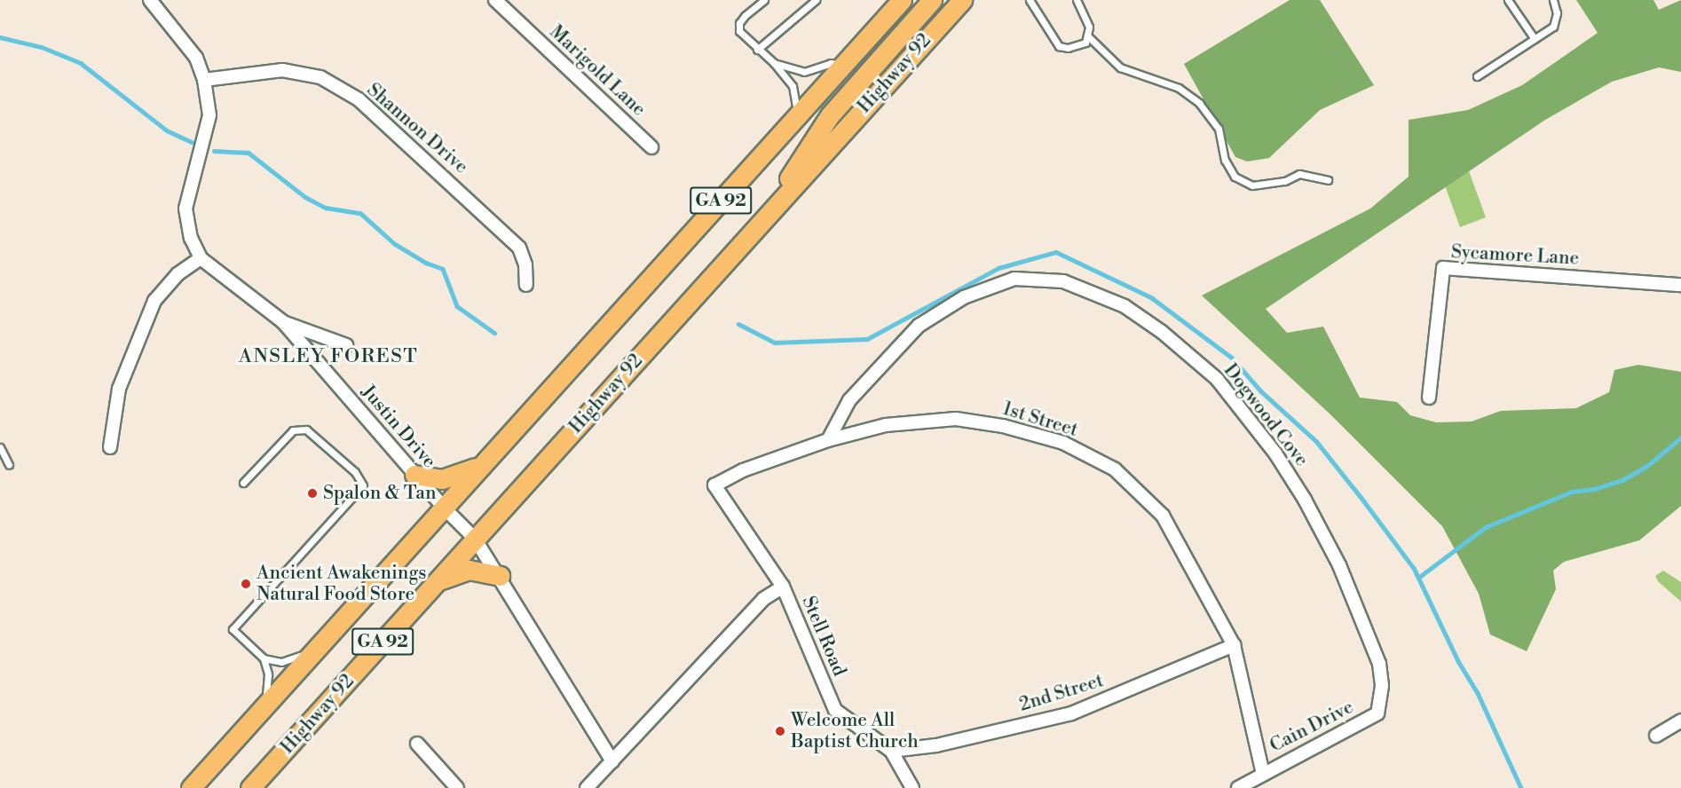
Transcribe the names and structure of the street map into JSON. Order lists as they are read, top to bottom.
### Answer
{
  "streets": {
    "main road": ["Highway 92", "GA 92"],
    "street": [
      "Marigold Lane",
      "Shannon Drive",
      "Sycamore Lane",
      "Dogwood Cove",
      "1st Street",
      "Justin Drive",
      "Stell Road",
      "2nd Street",
      "Cain Drive"
    ]
  },
  "crossings": [
    ["Shannon Drive", "Justin Drive"],
    ["GA 92", "Justin Drive"],
    ["Dogwood Cove", "1st Street"],
    ["Dogwood Cove", "Cain Drive"],
    ["1st Street", "Stell Road"],
    ["1st Street", "2nd Street"],
    ["1st Street", "Cain Drive"],
    ["Stell Road", "2nd Street"]
  ],
  "districts": ["ANSLEY FOREST"],
  "places": ["Spalon & Tan", "Ancient Awakenings Natural Food Store", "Welcome All Baptist Church"]
}
